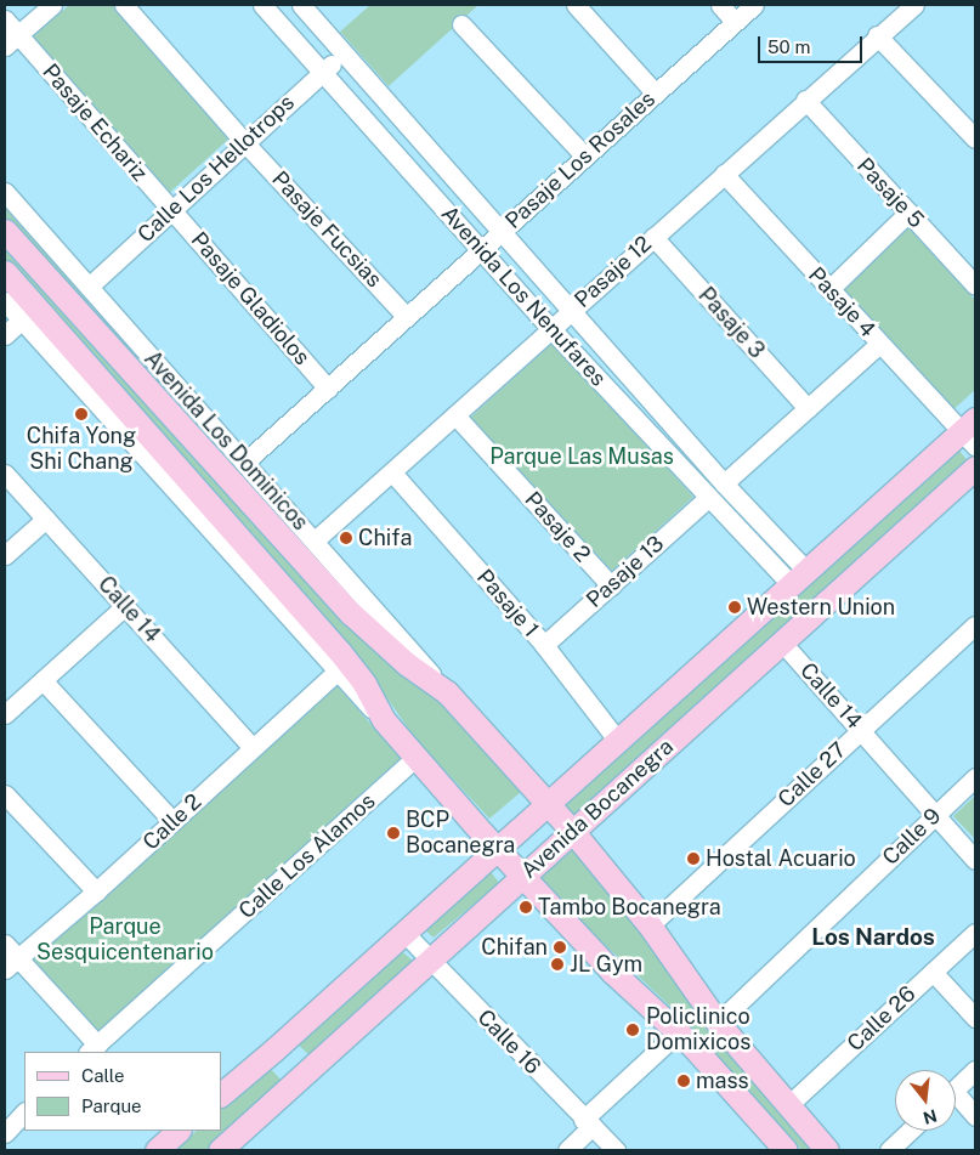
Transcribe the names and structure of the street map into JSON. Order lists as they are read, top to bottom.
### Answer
{
  "streets": {
    "main road": ["Avenida Los Dominicos", "Avenida Bocanegra"],
    "street": [
      "Pasaje Echariz",
      "Pasaje Los Rosales",
      "Calle Los Hellotrops",
      "Pasaje 5",
      "Pasaje Fucsias",
      "Pasaje 12",
      "Avenida Los Nenufares",
      "Pasaje Gladiolos",
      "Pasaje 4",
      "Pasaje 3",
      "Pasaje 2",
      "Pasaje 13",
      "Pasaje 1",
      "Calle 14",
      "Calle 27",
      "Calle 2",
      "Calle 9",
      "Calle Los Alamos",
      "Calle 26",
      "Calle 16"
    ]
  },
  "crossings": [
    ["Pasaje Echariz", "Calle Los Hellotrops"],
    ["Pasaje Echariz", "Pasaje Gladiolos"],
    ["Pasaje Los Rosales", "Pasaje Fucsias"],
    ["Pasaje Los Rosales", "Avenida Los Nenufares"],
    ["Pasaje Los Rosales", "Pasaje Gladiolos"],
    ["Pasaje Los Rosales", "Avenida Los Dominicos"],
    ["Calle Los Hellotrops", "Pasaje Fucsias"],
    ["Calle Los Hellotrops", "Avenida Los Nenufares"],
    ["Calle Los Hellotrops", "Pasaje Gladiolos"],
    ["Calle Los Hellotrops", "Avenida Los Dominicos"],
    ["Pasaje 5", "Pasaje 12"],
    ["Pasaje 12", "Avenida Los Nenufares"],
    ["Pasaje 12", "Pasaje 4"],
    ["Pasaje 12", "Pasaje 3"],
    ["Pasaje 12", "Avenida Los Dominicos"],
    ["Pasaje 12", "Pasaje 2"],
    ["Pasaje 12", "Pasaje 1"],
    ["Avenida Los Nenufares", "Pasaje 13"],
    ["Avenida Los Nenufares", "Avenida Bocanegra"],
    ["Pasaje 4", "Avenida Bocanegra"],
    ["Avenida Los Dominicos", "Calle 27"],
    ["Avenida Los Dominicos", "Avenida Bocanegra"],
    ["Avenida Los Dominicos", "Calle 9"],
    ["Avenida Los Dominicos", "Calle 26"],
    ["Pasaje 2", "Pasaje 13"],
    ["Pasaje 13", "Pasaje 1"],
    ["Pasaje 1", "Avenida Bocanegra"],
    ["Calle 14", "Calle 27"],
    ["Calle 14", "Avenida Bocanegra"],
    ["Calle 14", "Calle 2"],
    ["Calle 14", "Calle 9"],
    ["Avenida Bocanegra", "Calle 16"]
  ],
  "districts": ["Los Nardos"],
  "parks": ["Parque Las Musas", "Parque Sesquicentenario"],
  "places": [
    "Chifa Yong Shi Chang",
    "Chifa",
    "Western Union",
    "BCP Bocanegra",
    "Hostal Acuario",
    "Tambo Bocanegra",
    "Chifan",
    "JL Gym",
    "Policlinico Domixicos",
    "mass"
  ],
  "legend": ["Calle", "Parque"],
  "scale_bar": "50 m",
  "north": "bottom"
}
